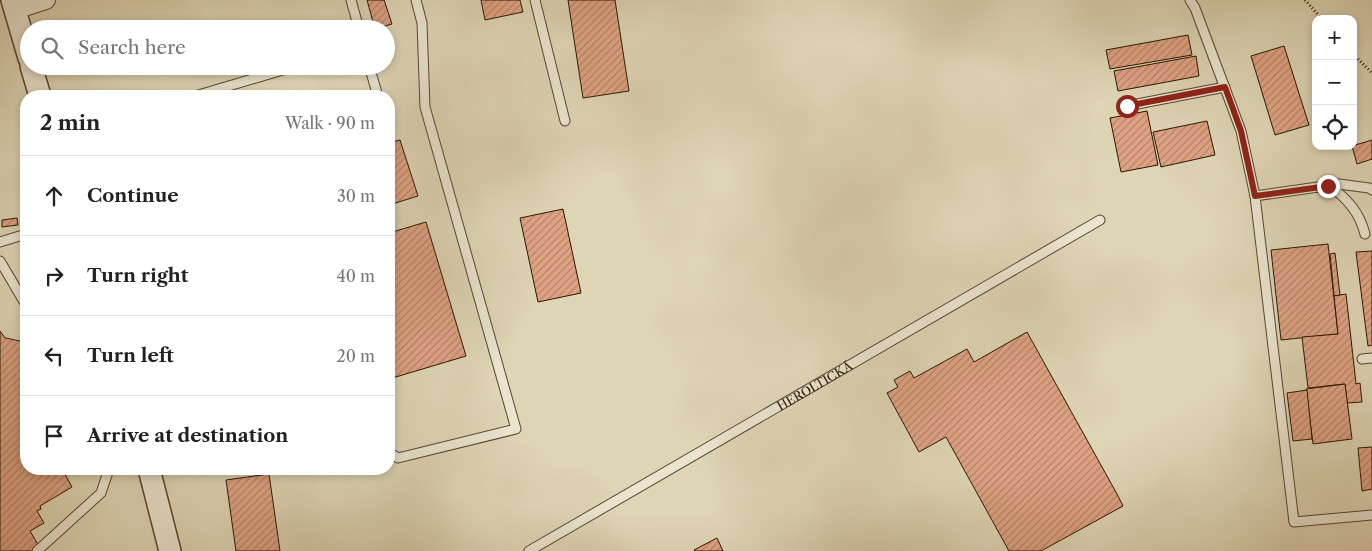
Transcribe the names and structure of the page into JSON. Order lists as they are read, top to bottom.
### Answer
{
  "streets": {
    "lane": ["HEROLTICKÁ"]
  },
  "page": {
    "map_buttons": ["+", "−"],
    "search": "Search here",
    "heading": ["2 min", "Walk · 90 m"],
    "list": [
      ["Continue", "30 m"],
      ["Turn right", "40 m"],
      ["Turn left", "20 m"],
      "Arrive at destination"
    ]
  }
}
